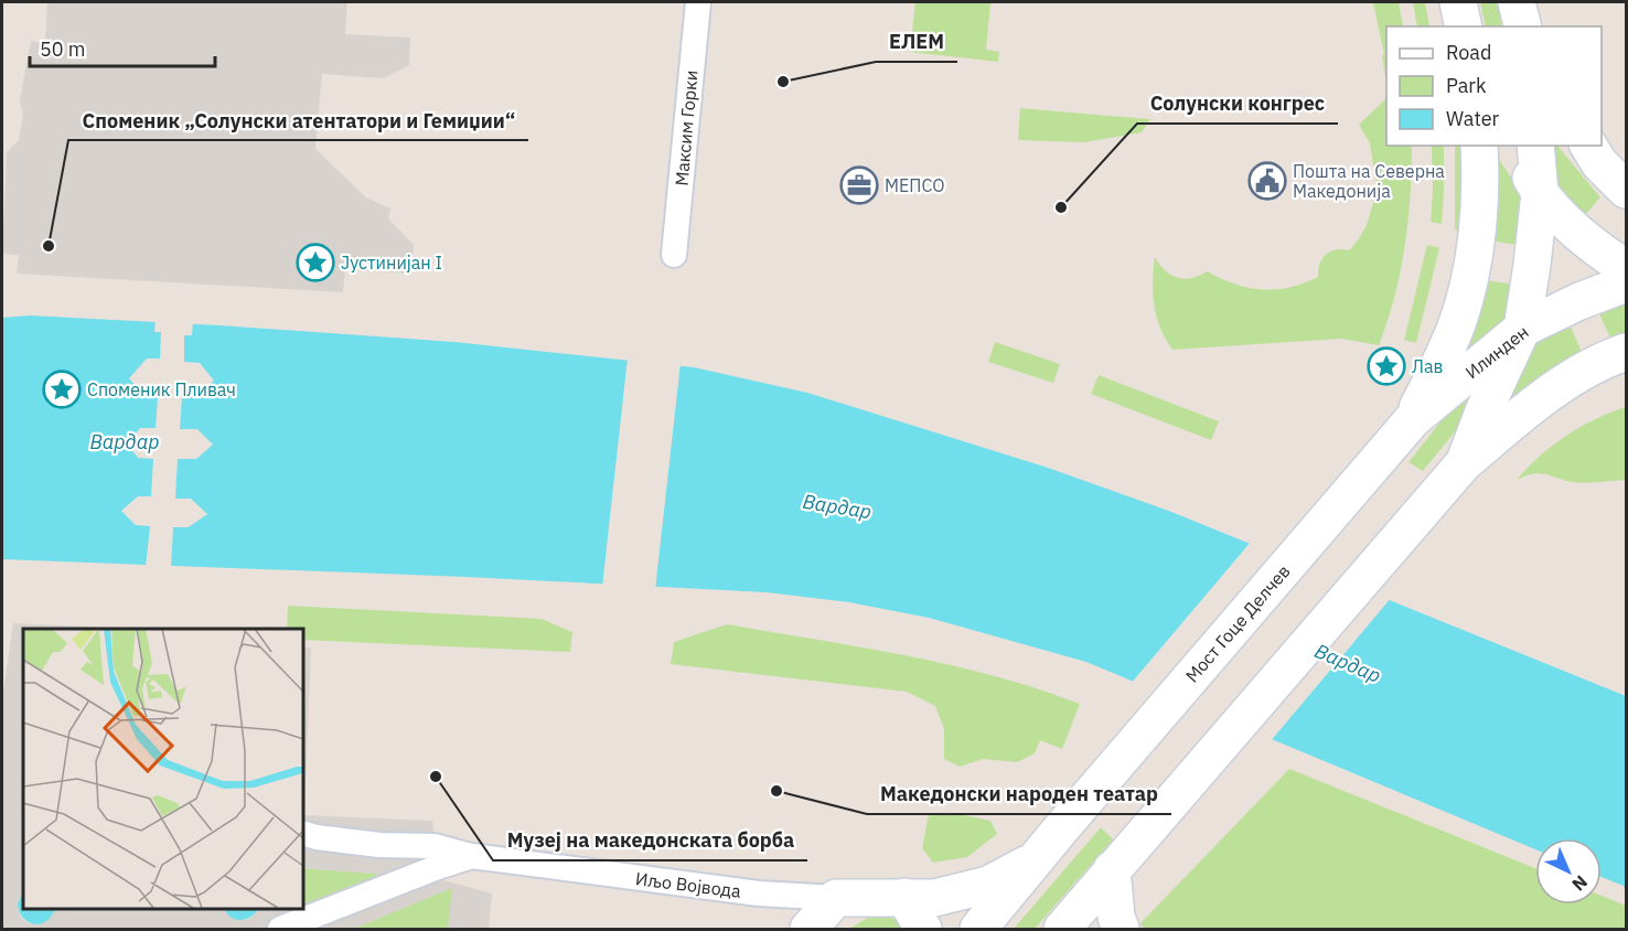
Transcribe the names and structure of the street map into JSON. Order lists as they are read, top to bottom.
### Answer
{
  "streets": {
    "street": [
      "Максим Горки",
      "Илинден",
      "Мост Гоце Делчев",
      "Иљо Војвода"
    ]
  },
  "crossings": [
    ["Илинден", "Мост Гоце Делчев"],
    ["Мост Гоце Делчев", "Иљо Војвода"]
  ],
  "water": ["Вардар"],
  "places": {
    "other": [
      "ЕЛЕМ",
      "Солунски конгрес",
      "Споменик „Солунски атентатори и Гемиџии“",
      "Музеј на македонската борба",
      "Македонски народен театар"
    ],
    "public building": ["Пошта на Северна Македонија"],
    "office": ["МЕПСО"],
    "place": ["Јустинијан I", "Лав", "Споменик Пливач"]
  },
  "legend": ["Road", "Park", "Water"],
  "scale_bar": "50 m",
  "north": "bottom right"
}
